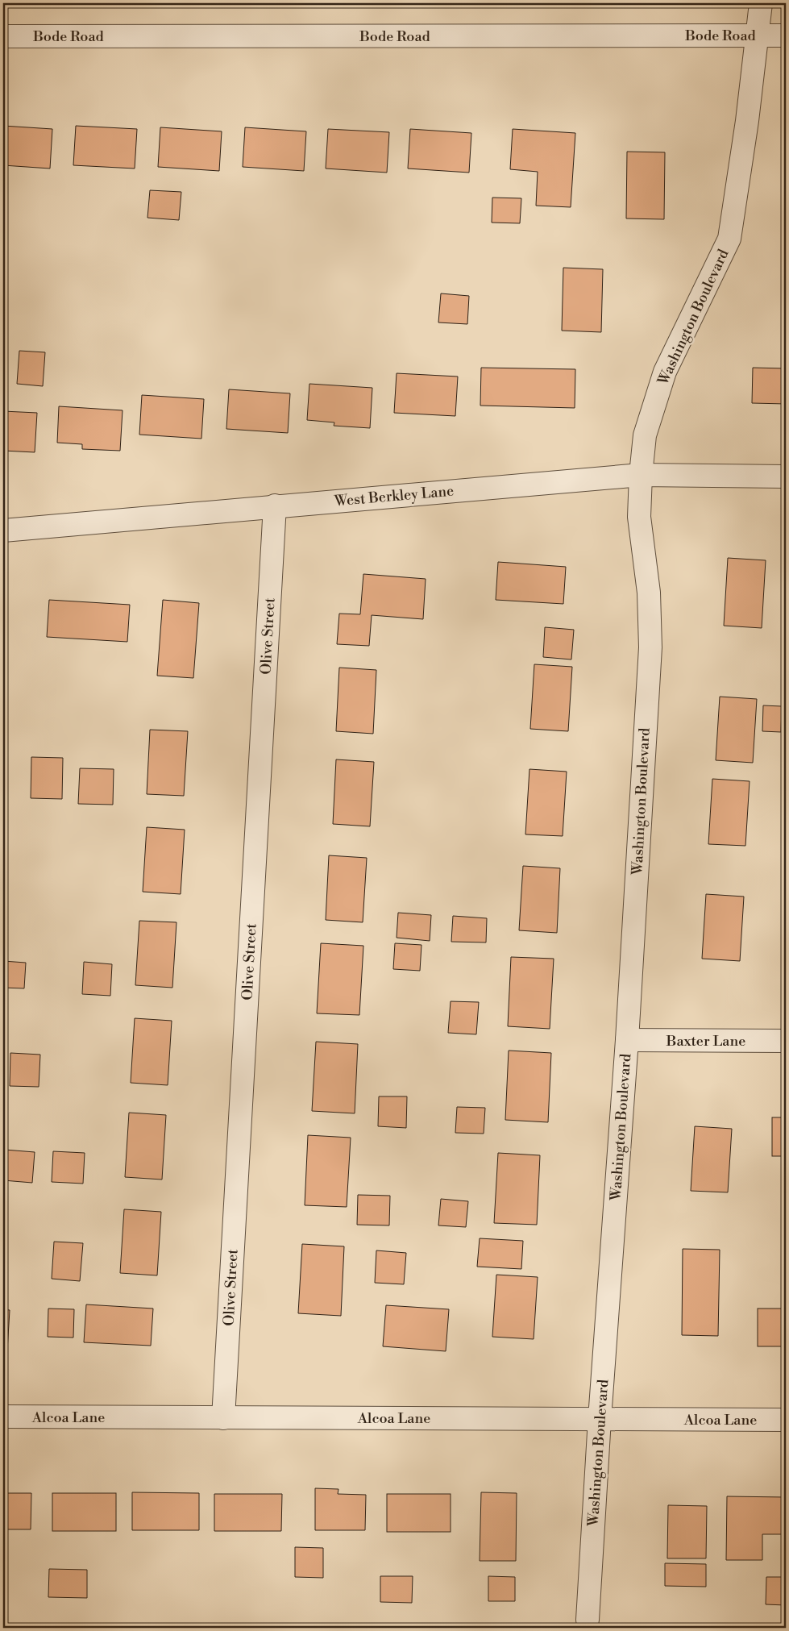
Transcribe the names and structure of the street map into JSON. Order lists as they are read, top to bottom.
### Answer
{
  "streets": {
    "street": [
      "Bode Road",
      "Washington Boulevard",
      "West Berkley Lane",
      "Olive Street",
      "Baxter Lane",
      "Alcoa Lane"
    ]
  },
  "crossings": [
    ["Bode Road", "Washington Boulevard"],
    ["Washington Boulevard", "West Berkley Lane"],
    ["Washington Boulevard", "Baxter Lane"],
    ["Washington Boulevard", "Alcoa Lane"],
    ["West Berkley Lane", "Olive Street"],
    ["Olive Street", "Alcoa Lane"]
  ]
}
